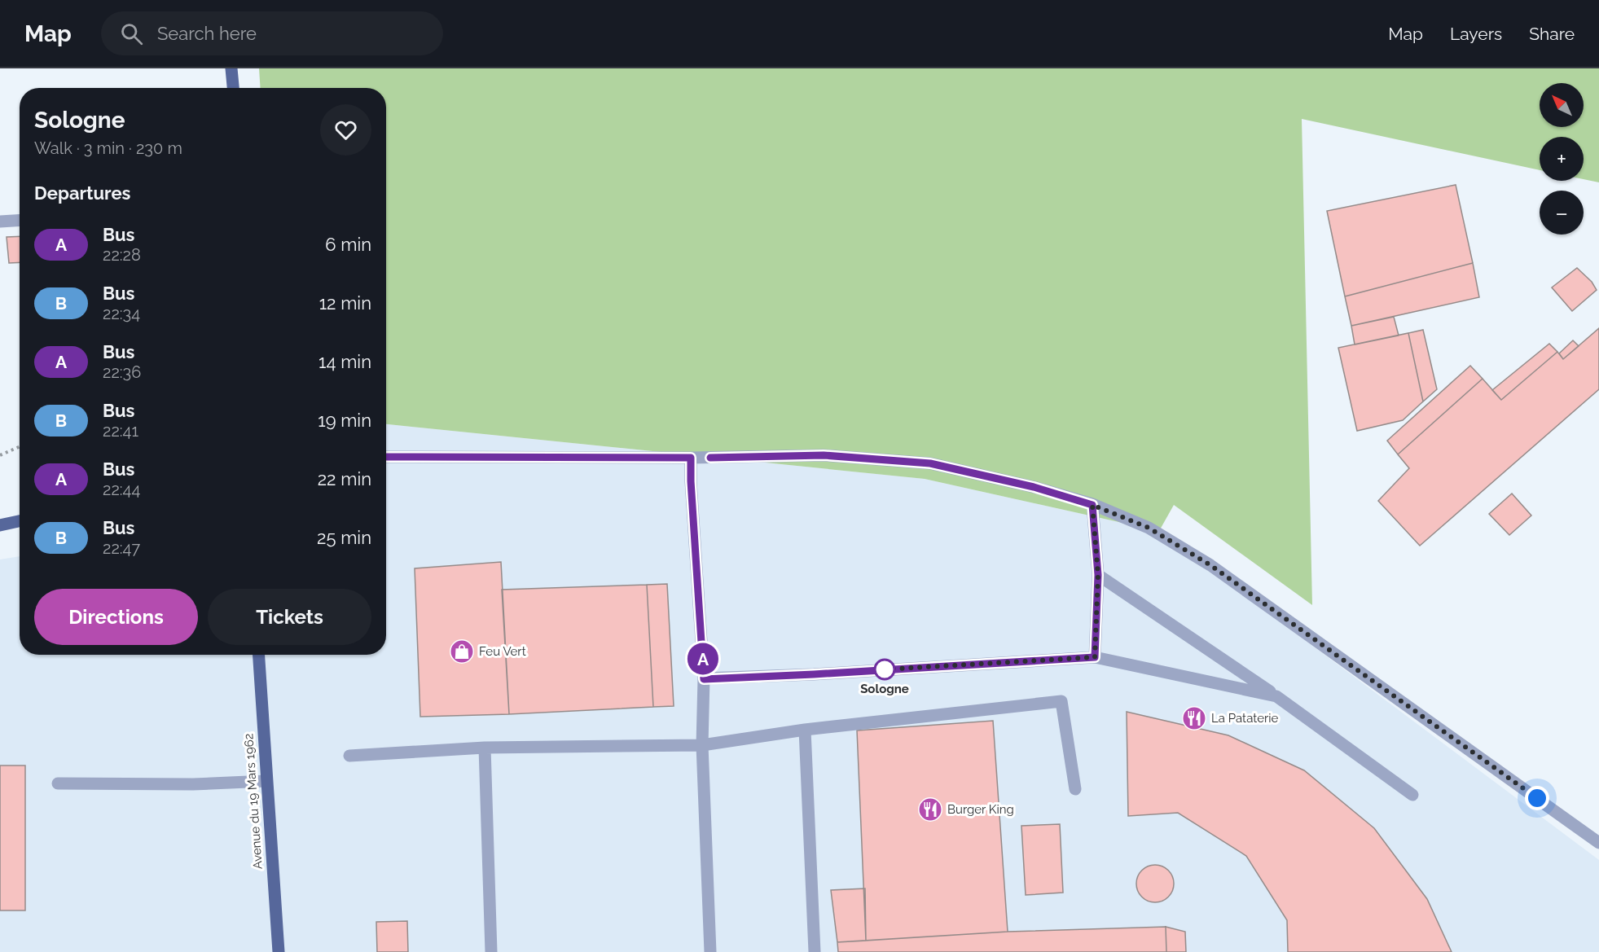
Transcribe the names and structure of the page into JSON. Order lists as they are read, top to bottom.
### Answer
{
  "streets": {
    "main road": ["Avenue du 19 Mars 1962"]
  },
  "places": {
    "shop": ["Feu Vert"],
    "other": ["Sologne"],
    "restaurant": ["La Pataterie", "Burger King"]
  },
  "lines": ["bus line A"],
  "north": "top left",
  "page": {
    "header": "Map",
    "search": "Search here",
    "nav": ["Map", "Layers", "Share"],
    "on_map": "A",
    "map_buttons": ["+", "−"],
    "heading": [
      ["Sologne", "Walk · 3 min · 230 m"],
      "Departures"
    ],
    "list": [
      {
        "mark": "A",
        "name": "Bus",
        "note": "22:28",
        "value": "6 min"
      },
      {
        "mark": "B",
        "name": "Bus",
        "note": "22:34",
        "value": "12 min"
      },
      {
        "mark": "A",
        "name": "Bus",
        "note": "22:36",
        "value": "14 min"
      },
      {
        "mark": "B",
        "name": "Bus",
        "note": "22:41",
        "value": "19 min"
      },
      {
        "mark": "A",
        "name": "Bus",
        "note": "22:44",
        "value": "22 min"
      },
      {
        "mark": "B",
        "name": "Bus",
        "note": "22:47",
        "value": "25 min"
      }
    ],
    "buttons": ["Directions", "Tickets"]
  }
}
